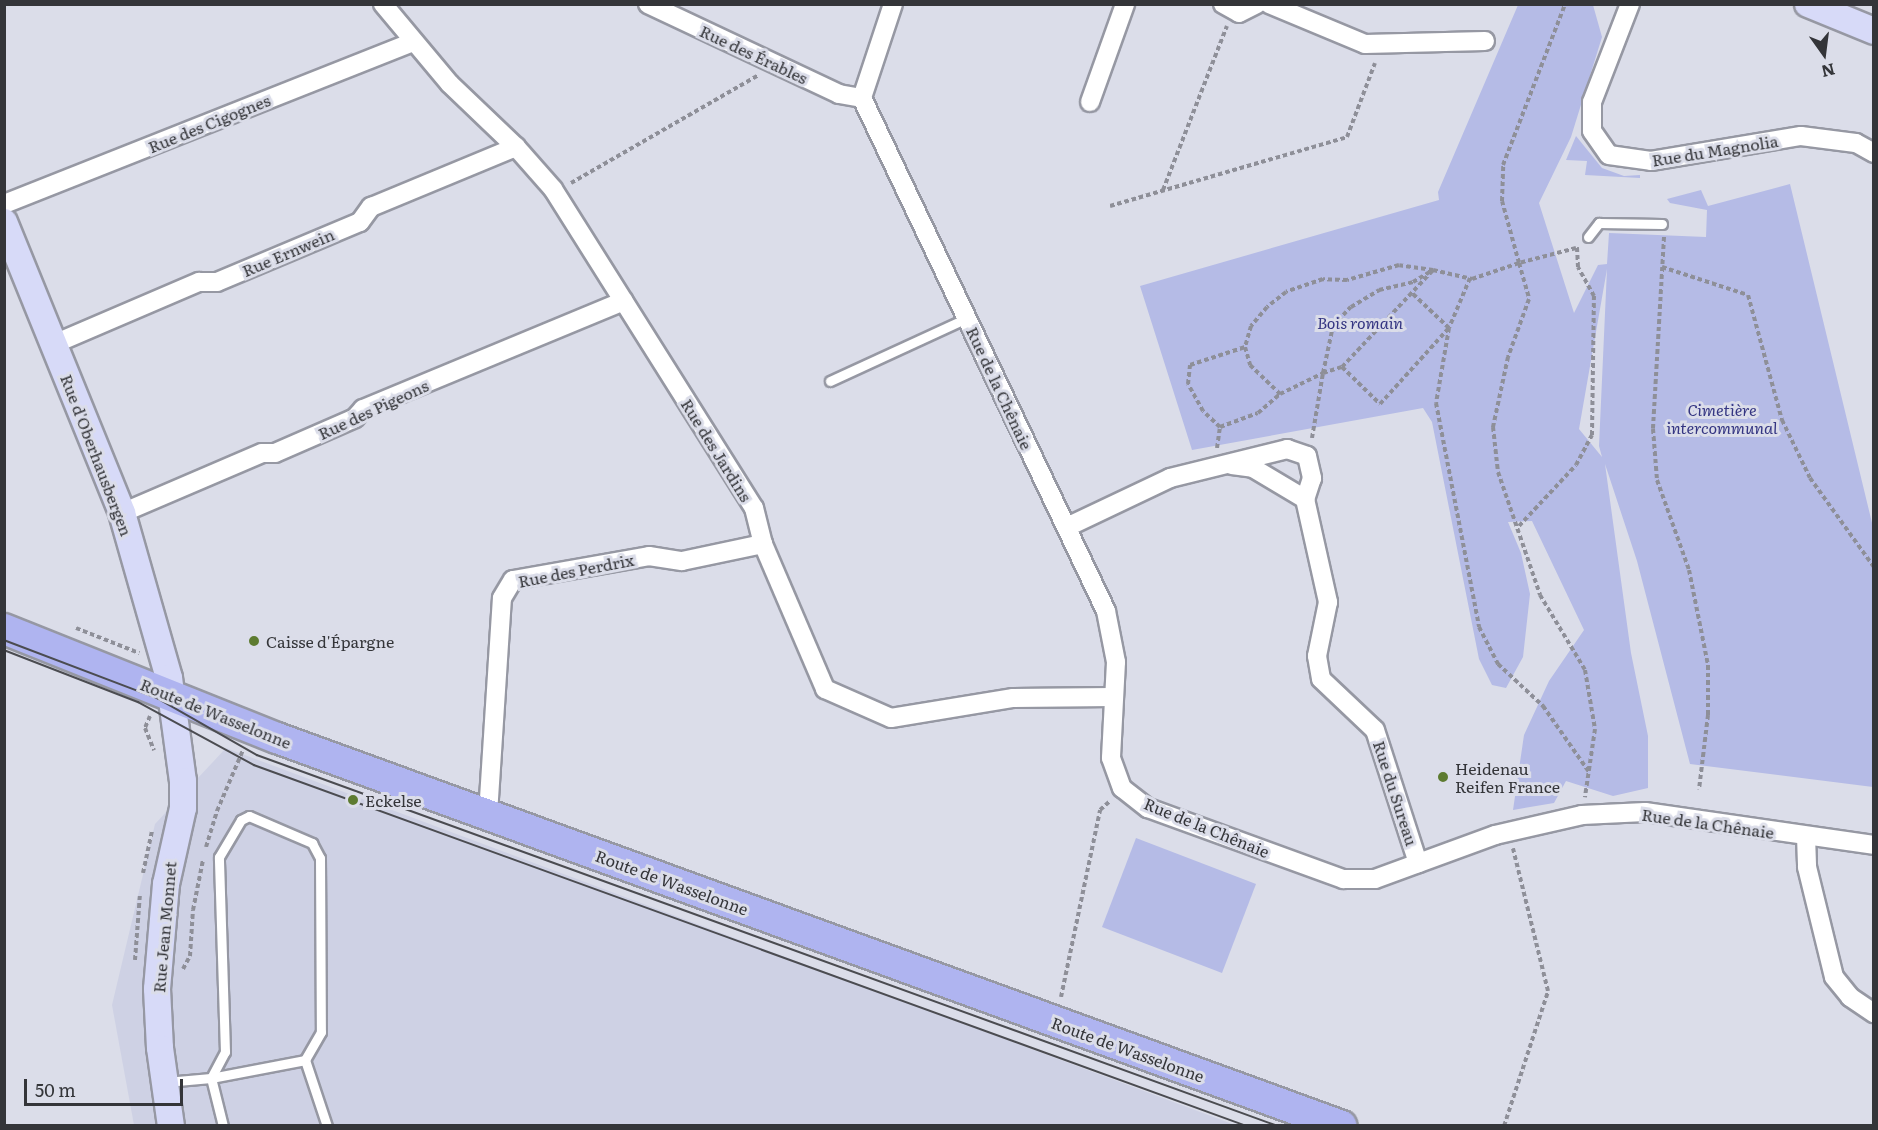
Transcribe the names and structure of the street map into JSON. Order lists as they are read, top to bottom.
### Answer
{
  "streets": {
    "main road": ["Route de Wasselonne"],
    "street": [
      "Rue des Érables",
      "Rue des Cigognes",
      "Rue du Magnolia",
      "Rue Ernwein",
      "Rue de la Chênaie",
      "Rue des Pigeons",
      "Rue des Jardins",
      "Rue d'Oberhausbergen",
      "Rue des Perdrix",
      "Rue du Sureau",
      "Rue Jean Monnet"
    ]
  },
  "crossings": [
    ["Rue des Érables", "Rue de la Chênaie"],
    ["Rue des Cigognes", "Rue des Jardins"],
    ["Rue Ernwein", "Rue des Jardins"],
    ["Rue Ernwein", "Rue d'Oberhausbergen"],
    ["Rue de la Chênaie", "Rue des Jardins"],
    ["Rue de la Chênaie", "Rue du Sureau"],
    ["Rue des Pigeons", "Rue des Jardins"],
    ["Rue des Pigeons", "Rue d'Oberhausbergen"],
    ["Rue des Jardins", "Rue des Perdrix"],
    ["Rue d'Oberhausbergen", "Route de Wasselonne"],
    ["Rue d'Oberhausbergen", "Rue Jean Monnet"],
    ["Rue des Perdrix", "Route de Wasselonne"],
    ["Route de Wasselonne", "Rue Jean Monnet"]
  ],
  "parks": ["Bois romain", "Cimetière intercommunal"],
  "places": ["Caisse d'Épargne", "Heidenau Reifen France", "Eckelse"],
  "scale_bar": "50 m",
  "north": "bottom"
}
